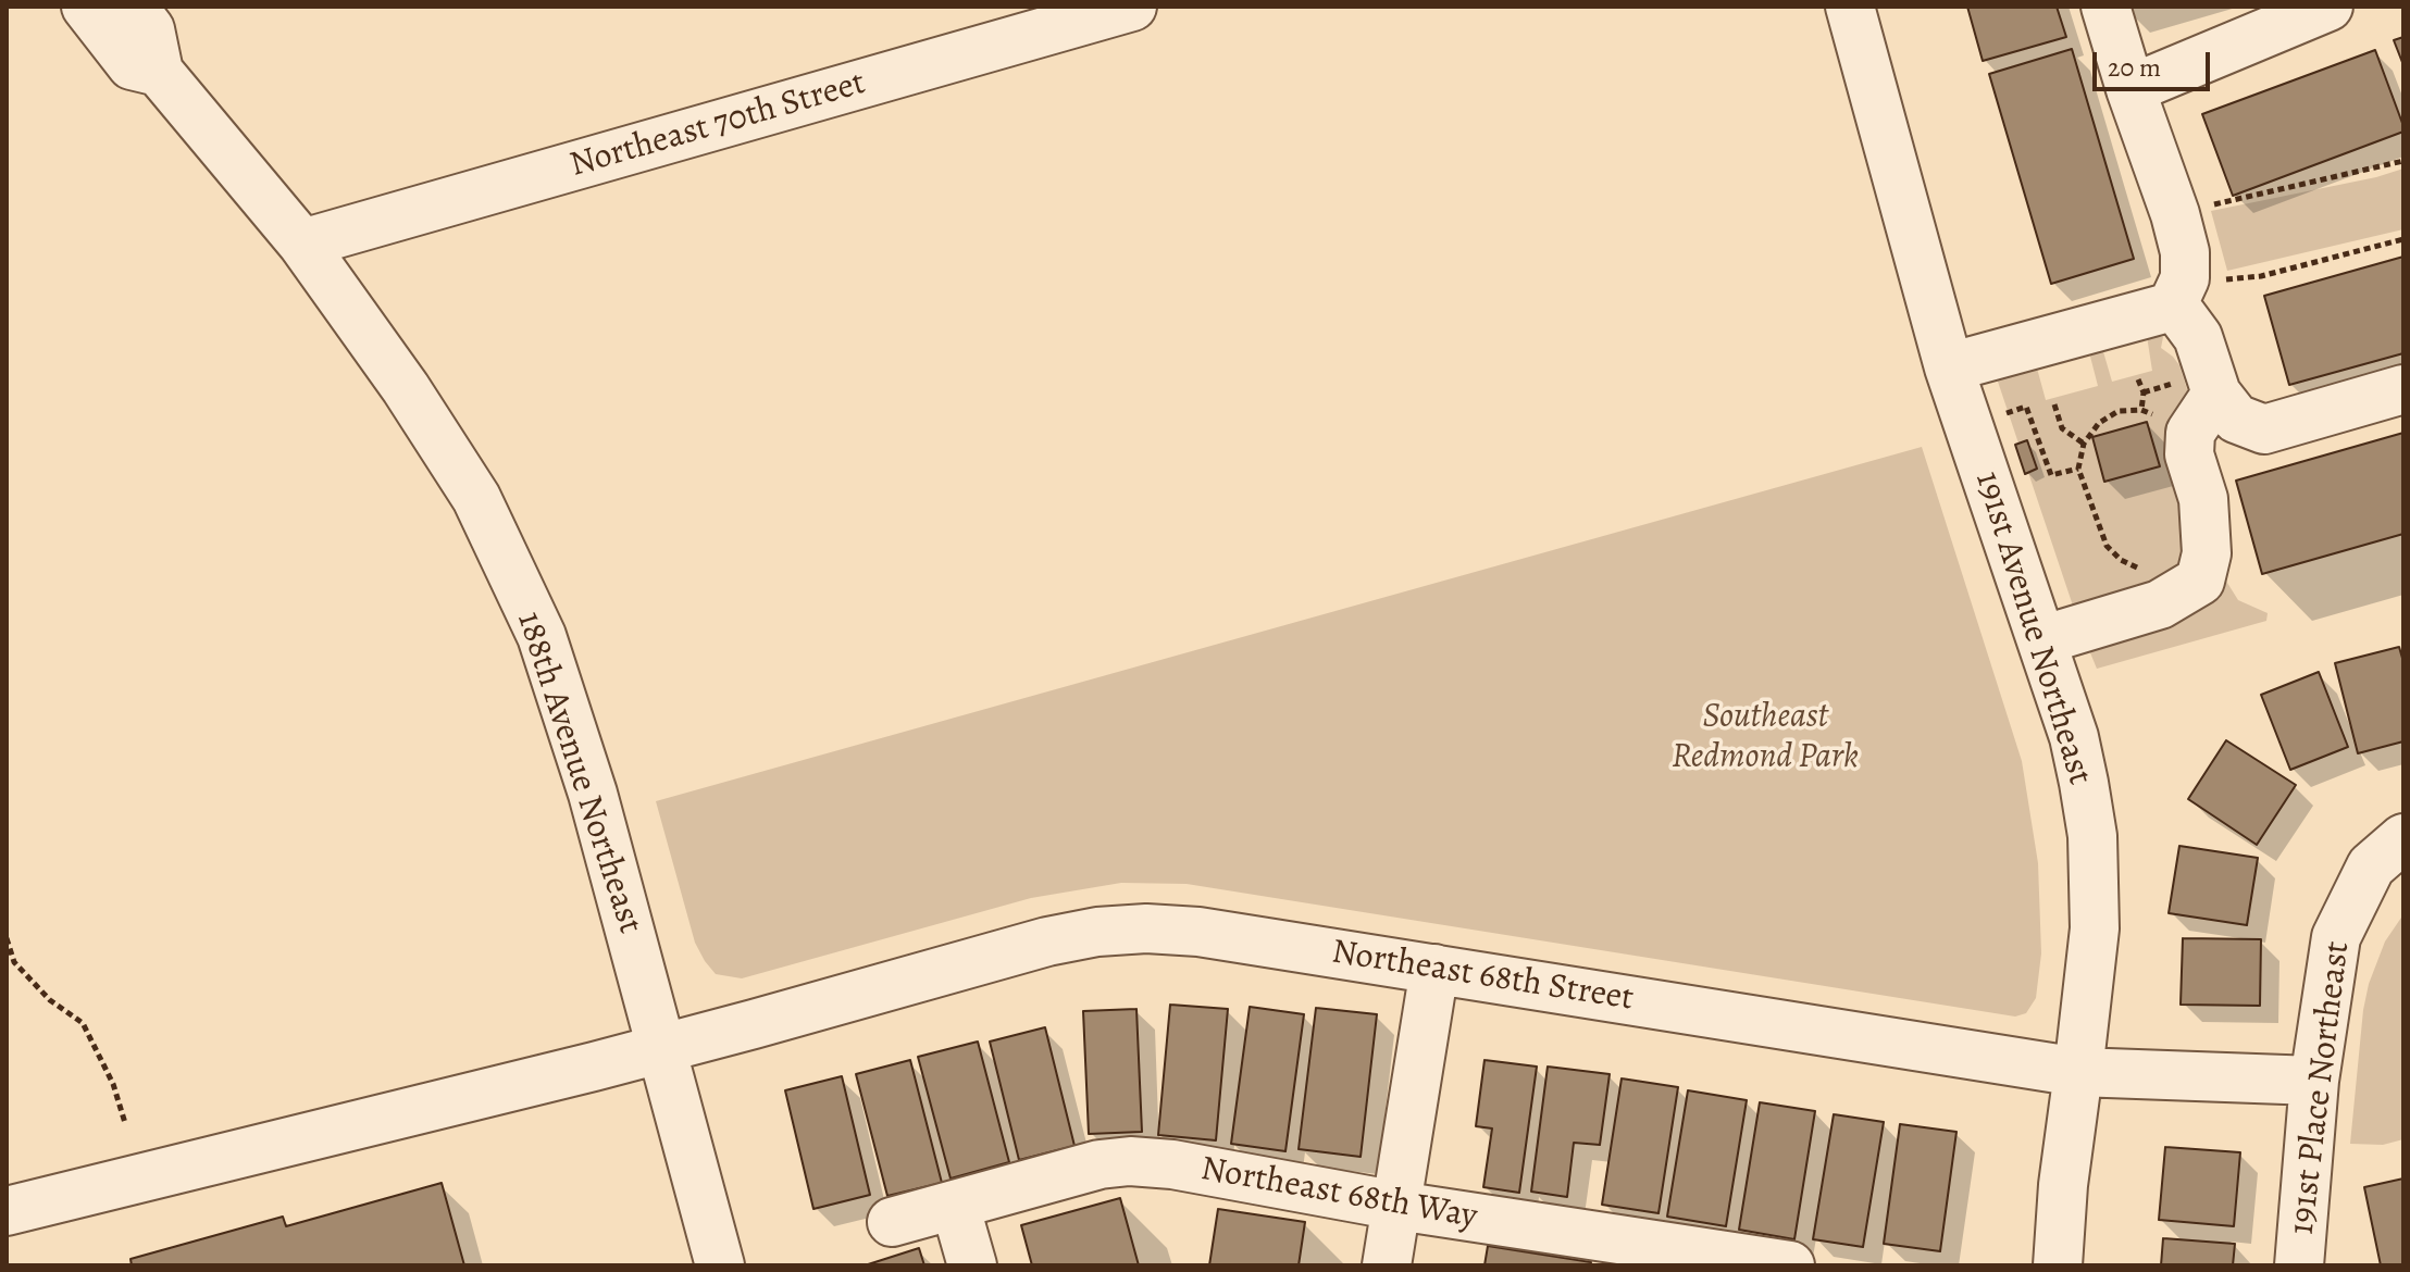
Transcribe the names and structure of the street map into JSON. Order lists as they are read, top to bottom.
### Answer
{
  "streets": {
    "street": [
      "Northeast 70th Street",
      "191st Avenue Northeast",
      "188th Avenue Northeast",
      "Northeast 68th Street",
      "191st Place Northeast",
      "Northeast 68th Way"
    ]
  },
  "crossings": [
    ["Northeast 70th Street", "188th Avenue Northeast"],
    ["191st Avenue Northeast", "Northeast 68th Street"],
    ["188th Avenue Northeast", "Northeast 68th Street"],
    ["Northeast 68th Street", "191st Place Northeast"]
  ],
  "parks": ["Southeast Redmond Park"],
  "scale_bar": "20 m"
}
